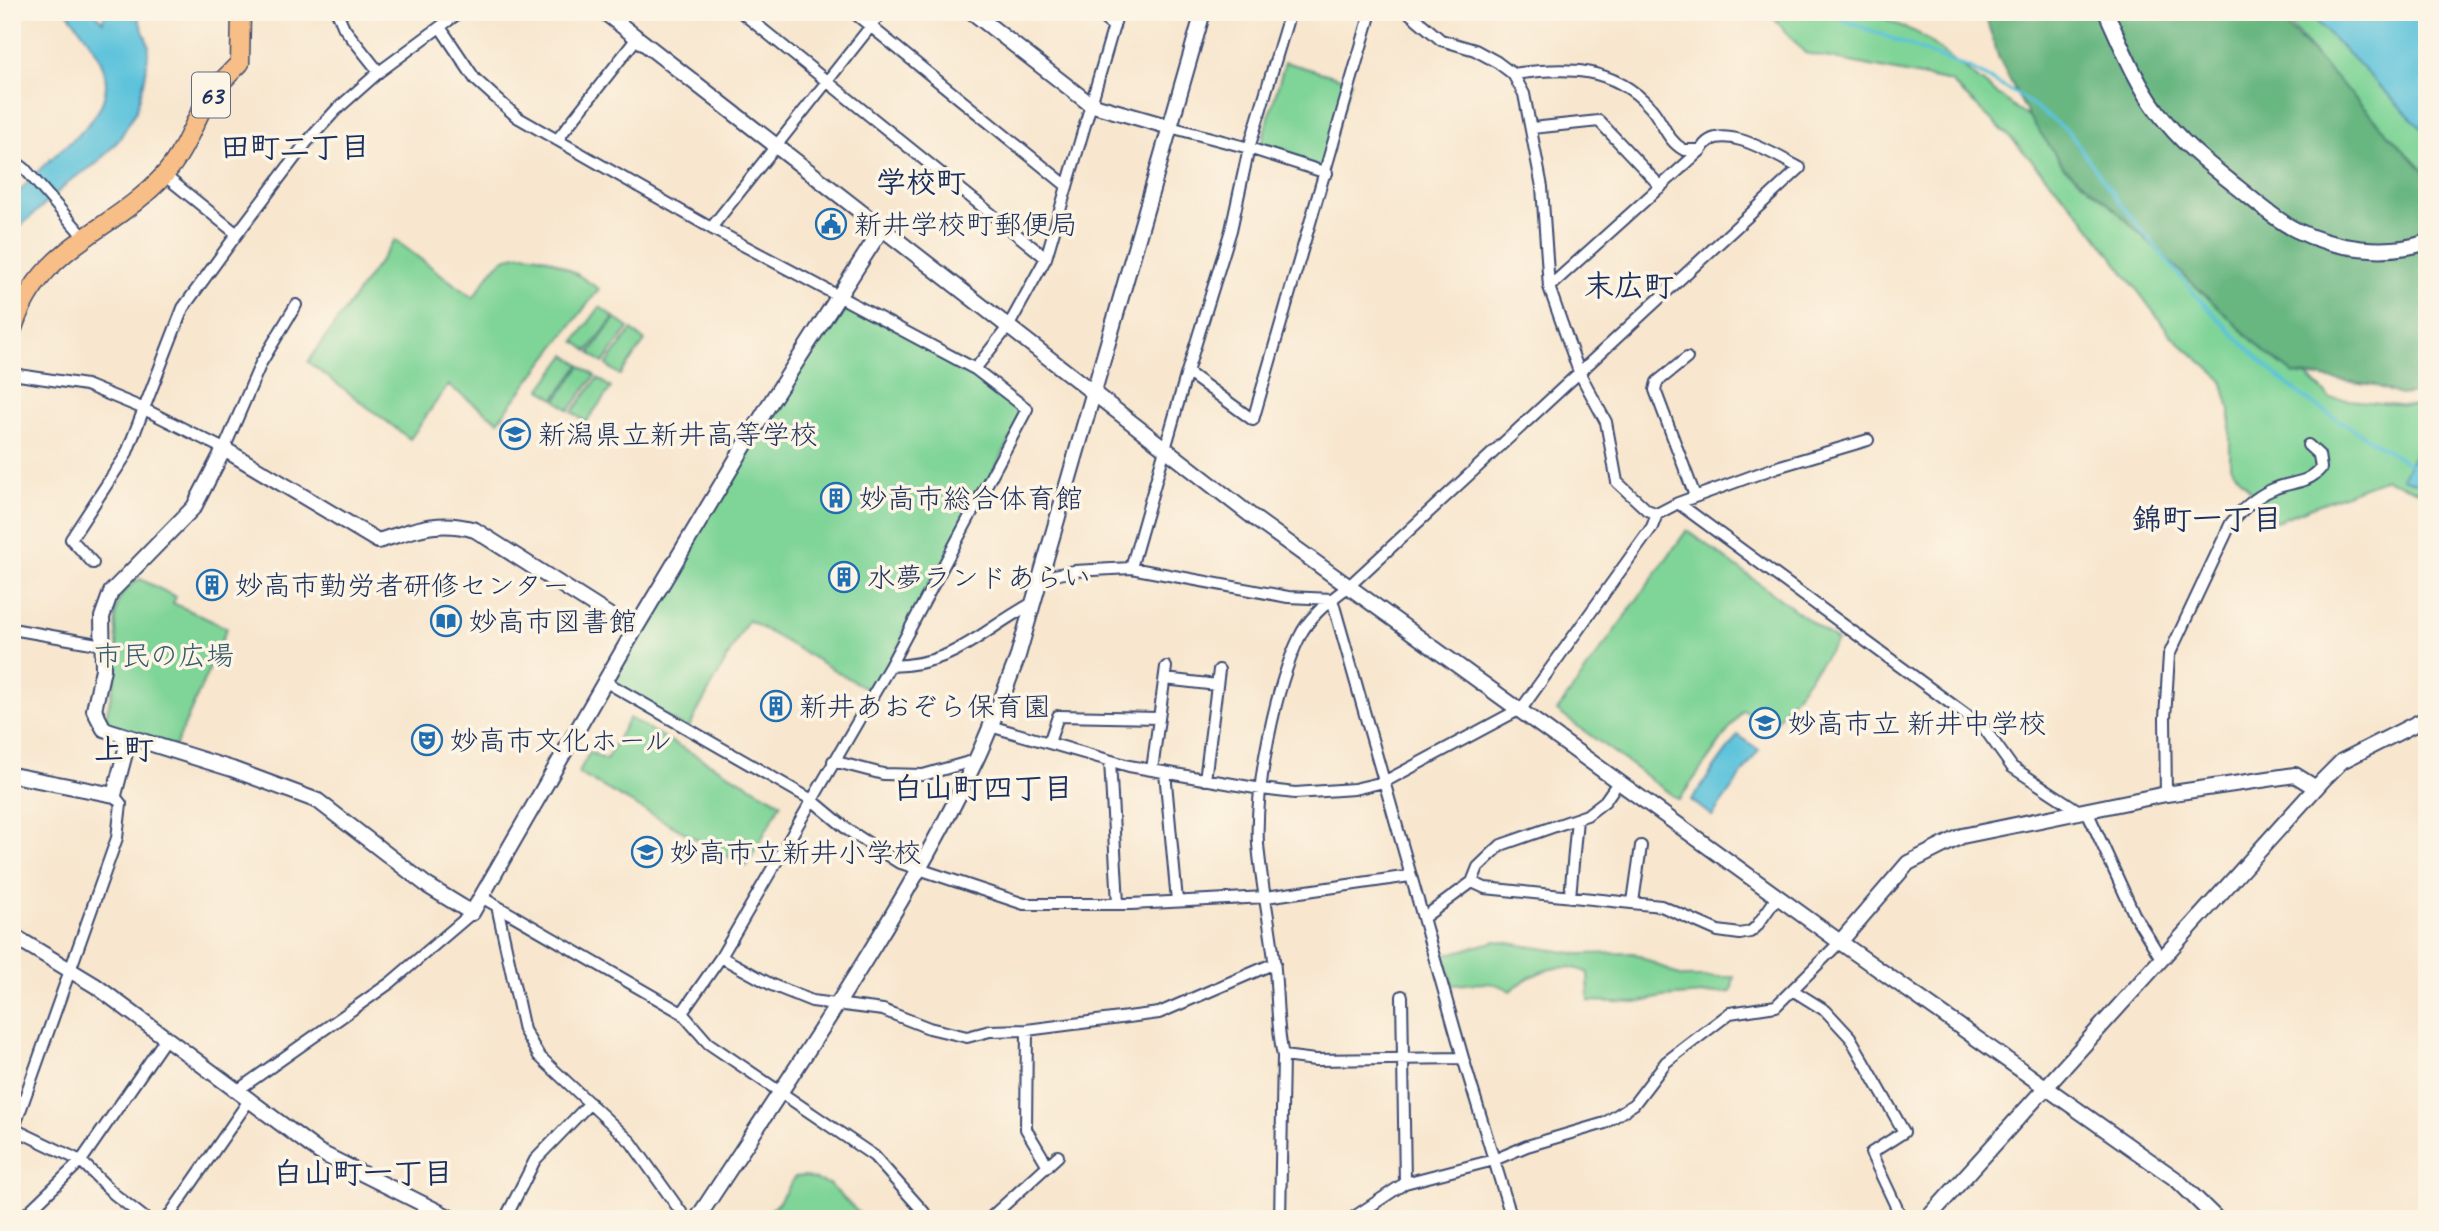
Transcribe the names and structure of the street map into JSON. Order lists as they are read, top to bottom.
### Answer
{
  "streets": {
    "main road": ["63"]
  },
  "districts": [
    "田町二丁目",
    "学校町",
    "末広町",
    "錦町一丁目",
    "上町",
    "白山町四丁目",
    "白山町一丁目"
  ],
  "parks": ["市民の広場"],
  "places": {
    "public building": ["新井学校町郵便局"],
    "school or university": ["新潟県立新井高等学校", "妙高市立 新井中学校", "妙高市立新井小学校"],
    "building": [
      "妙高市総合体育館",
      "水夢ランドあらい",
      "妙高市勤労者研修センター",
      "新井あおぞら保育園"
    ],
    "library": ["妙高市図書館"],
    "theatre": ["妙高市文化ホール"]
  }
}
